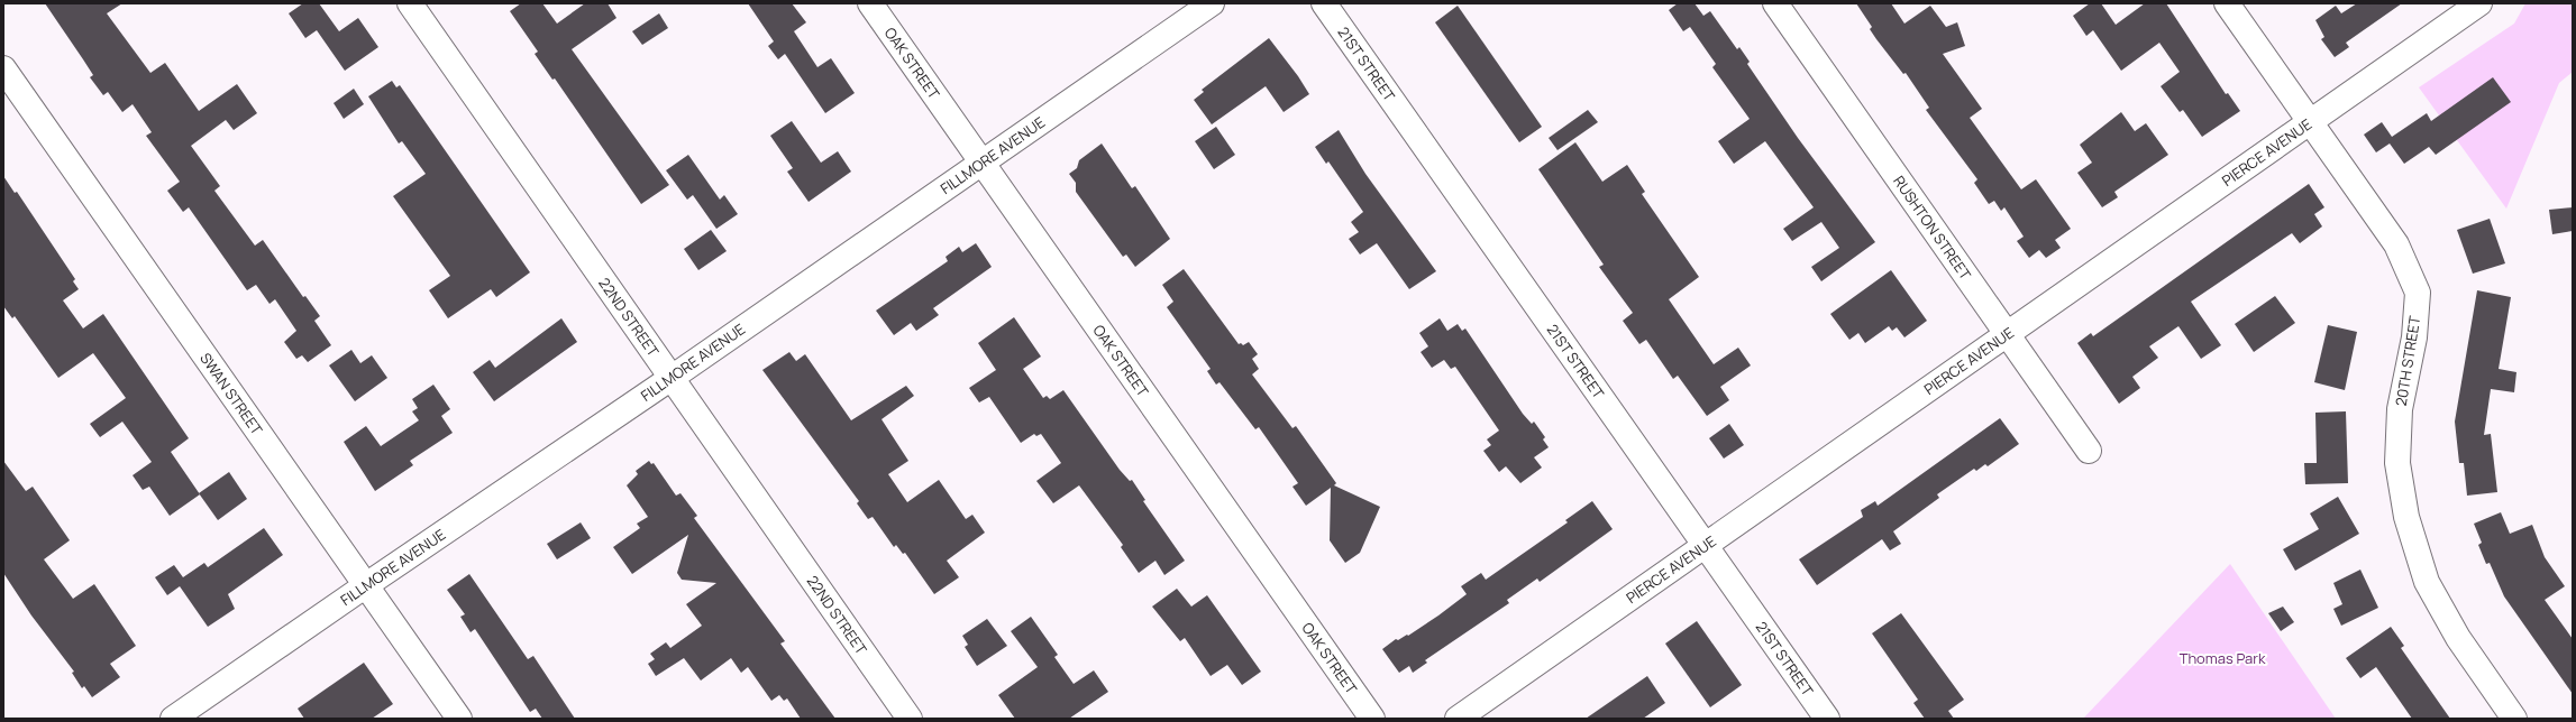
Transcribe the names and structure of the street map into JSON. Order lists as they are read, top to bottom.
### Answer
{
  "streets": {
    "street": [
      "OAK STREET",
      "21ST STREET",
      "PIERCE AVENUE",
      "FILLMORE AVENUE",
      "RUSHTON STREET",
      "22ND STREET",
      "20TH STREET",
      "SWAN STREET"
    ]
  },
  "crossings": [
    ["OAK STREET", "FILLMORE AVENUE"],
    ["21ST STREET", "PIERCE AVENUE"],
    ["PIERCE AVENUE", "RUSHTON STREET"],
    ["PIERCE AVENUE", "20TH STREET"],
    ["FILLMORE AVENUE", "22ND STREET"],
    ["FILLMORE AVENUE", "SWAN STREET"]
  ],
  "parks": ["Thomas Park"]
}
